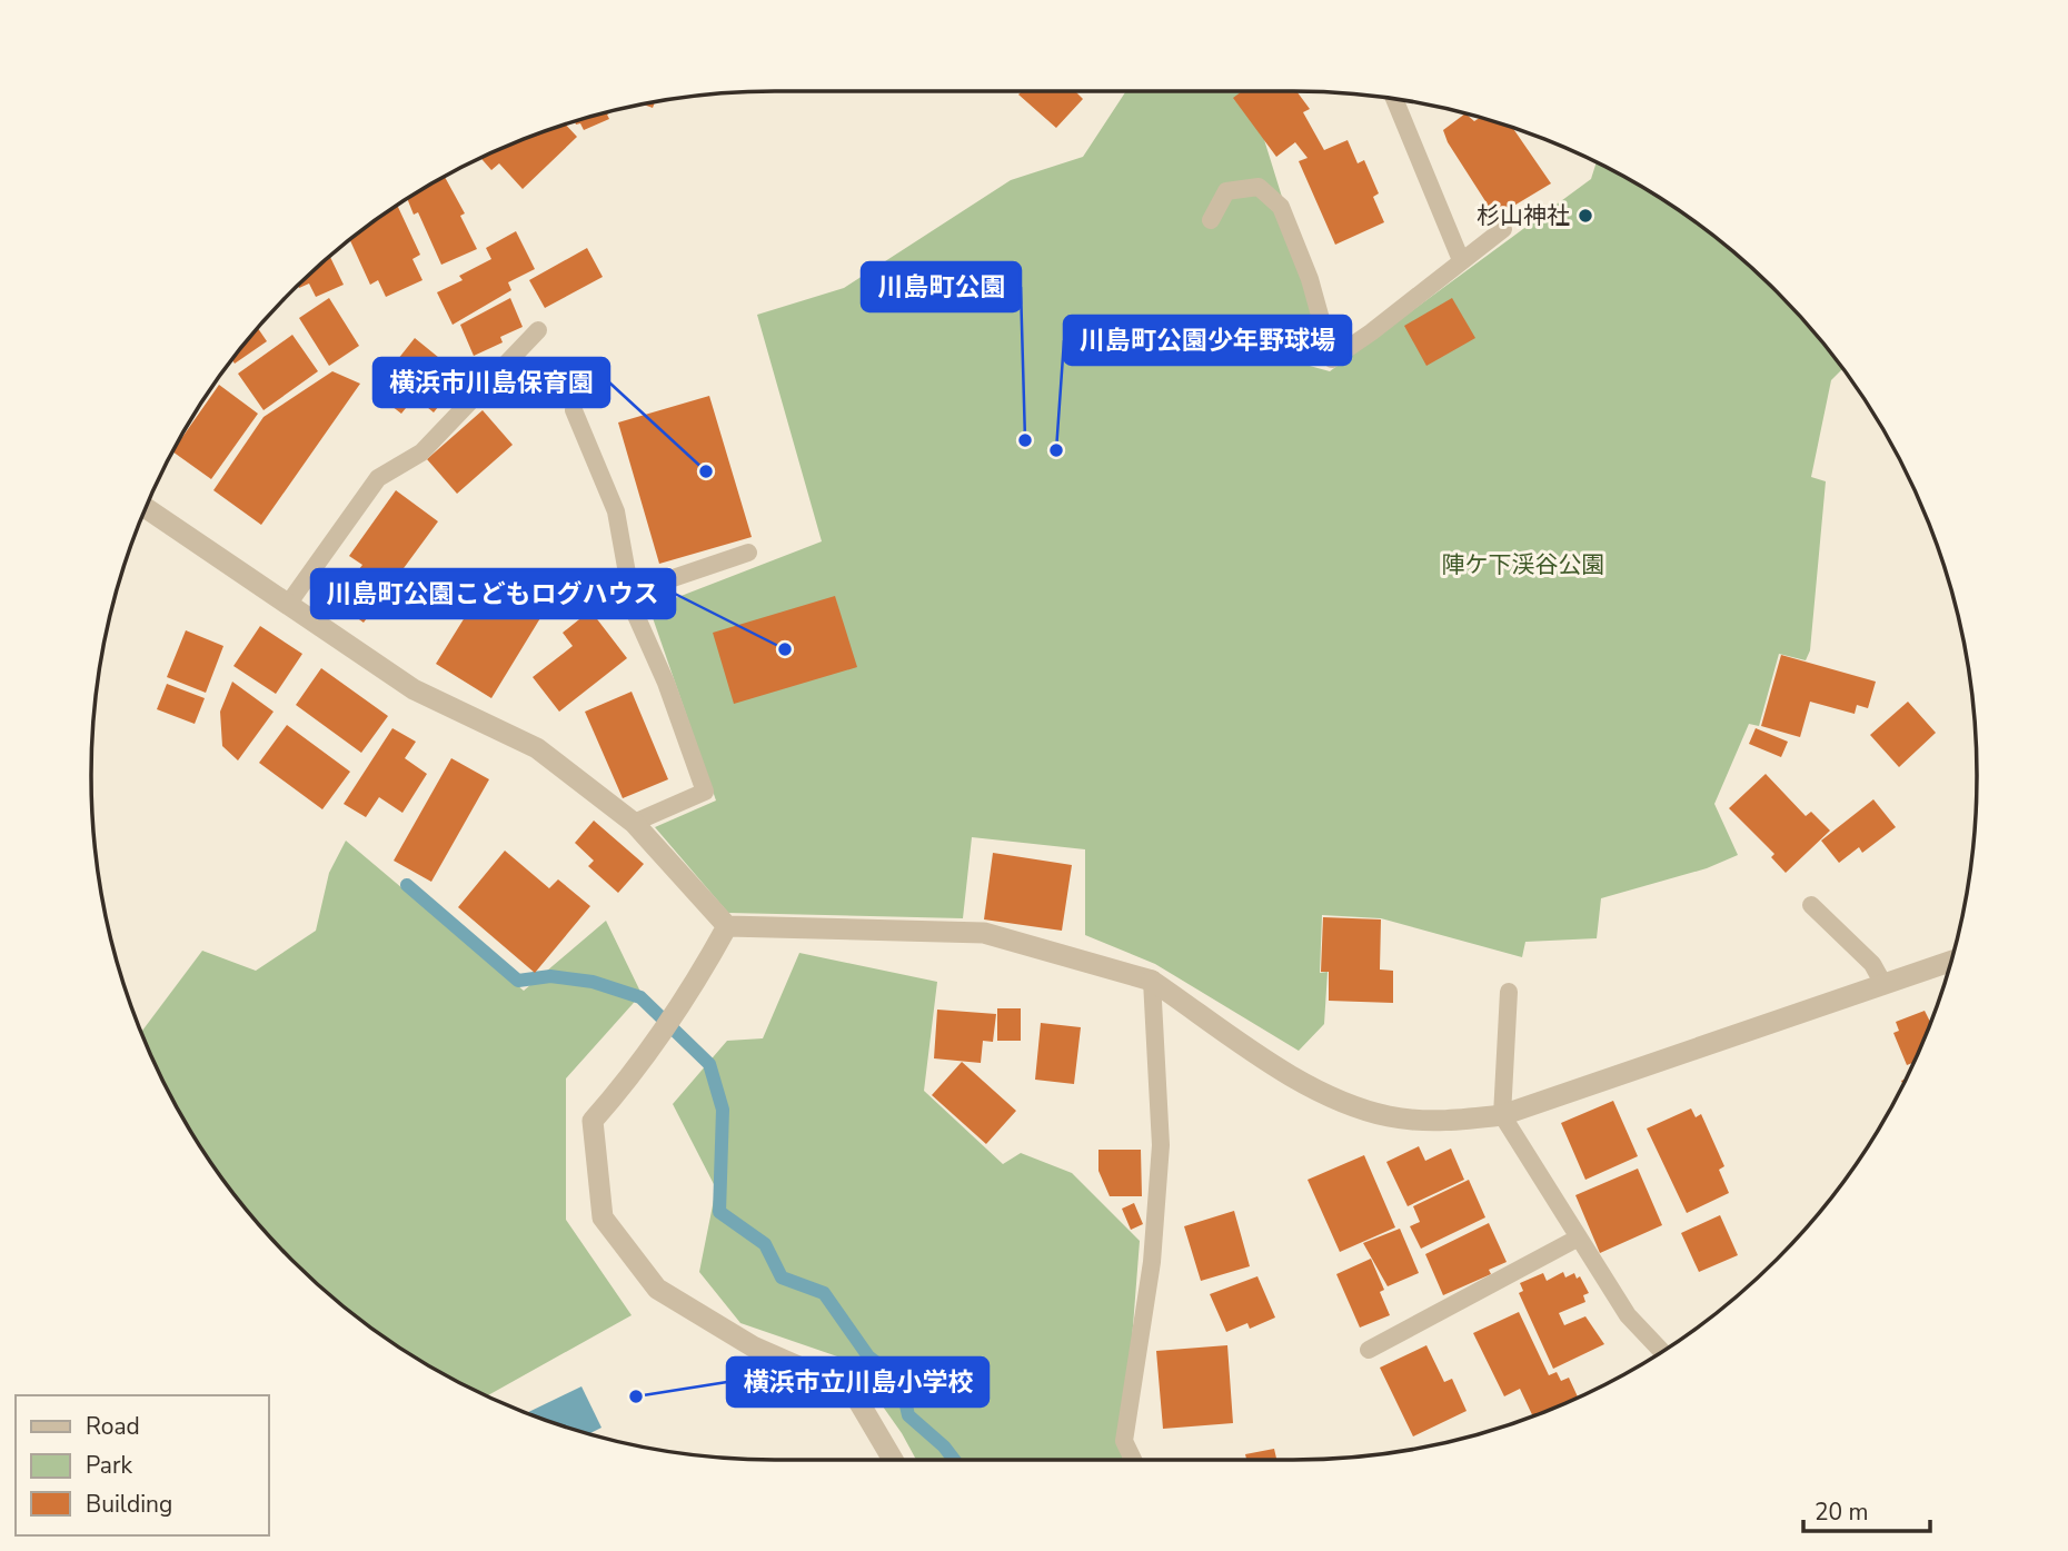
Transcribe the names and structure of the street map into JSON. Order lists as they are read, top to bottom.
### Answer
{
  "parks": ["陣ケ下渓谷公園"],
  "places": [
    "杉山神社",
    "川島町公園",
    "川島町公園少年野球場",
    "横浜市川島保育園",
    "川島町公園こどもログハウス",
    "横浜市立川島小学校"
  ],
  "legend": ["Road", "Park", "Building"],
  "scale_bar": "20 m"
}
